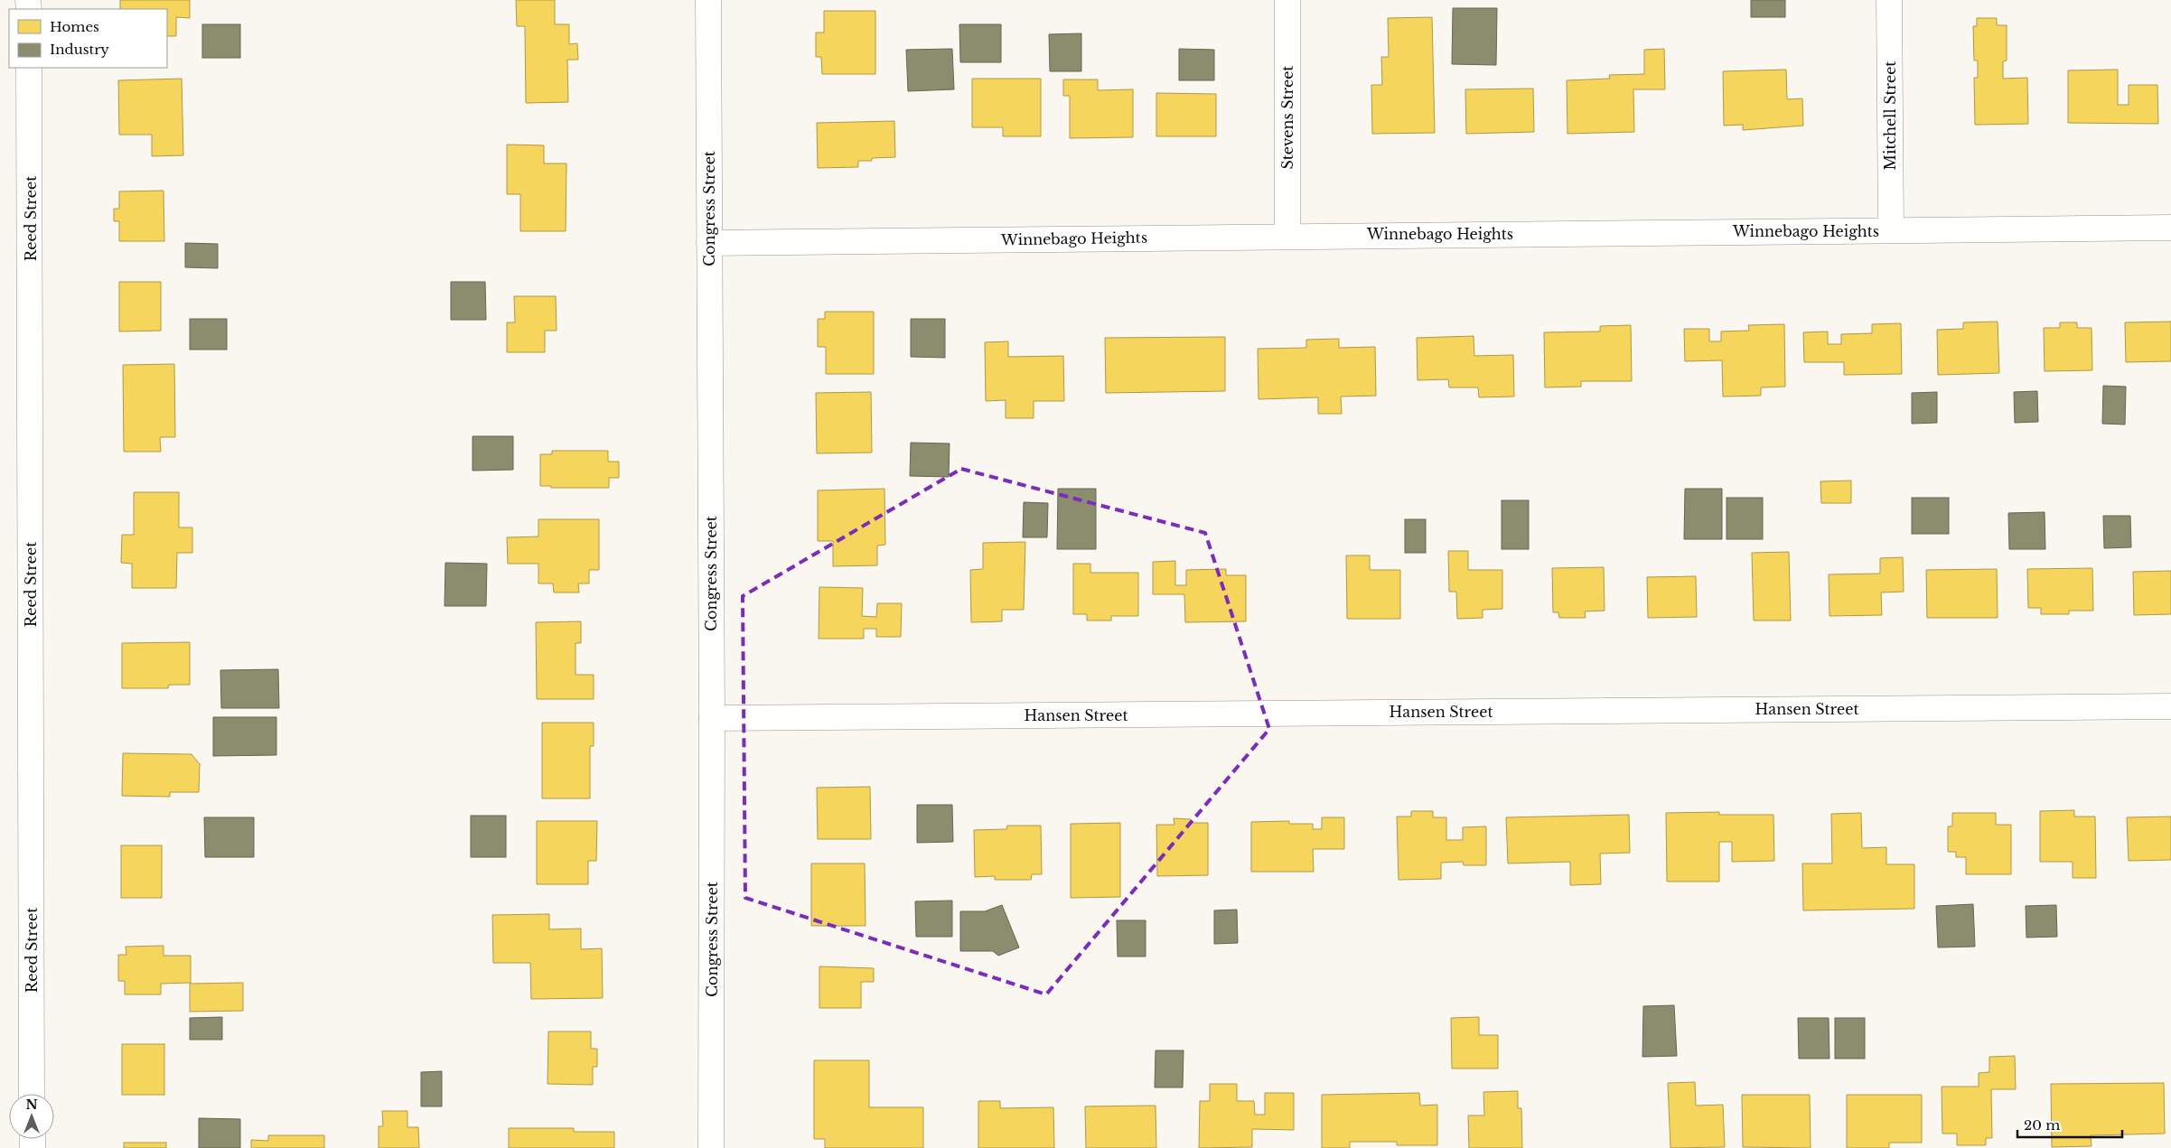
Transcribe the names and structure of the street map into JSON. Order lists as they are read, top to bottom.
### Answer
{
  "streets": {
    "street": [
      "Mitchell Street",
      "Stevens Street",
      "Congress Street",
      "Reed Street",
      "Winnebago Heights",
      "Hansen Street"
    ]
  },
  "crossings": [
    ["Mitchell Street", "Winnebago Heights"],
    ["Stevens Street", "Winnebago Heights"],
    ["Congress Street", "Winnebago Heights"],
    ["Congress Street", "Hansen Street"]
  ],
  "legend": ["Homes", "Industry"],
  "scale_bar": "20 m",
  "north": "top"
}
